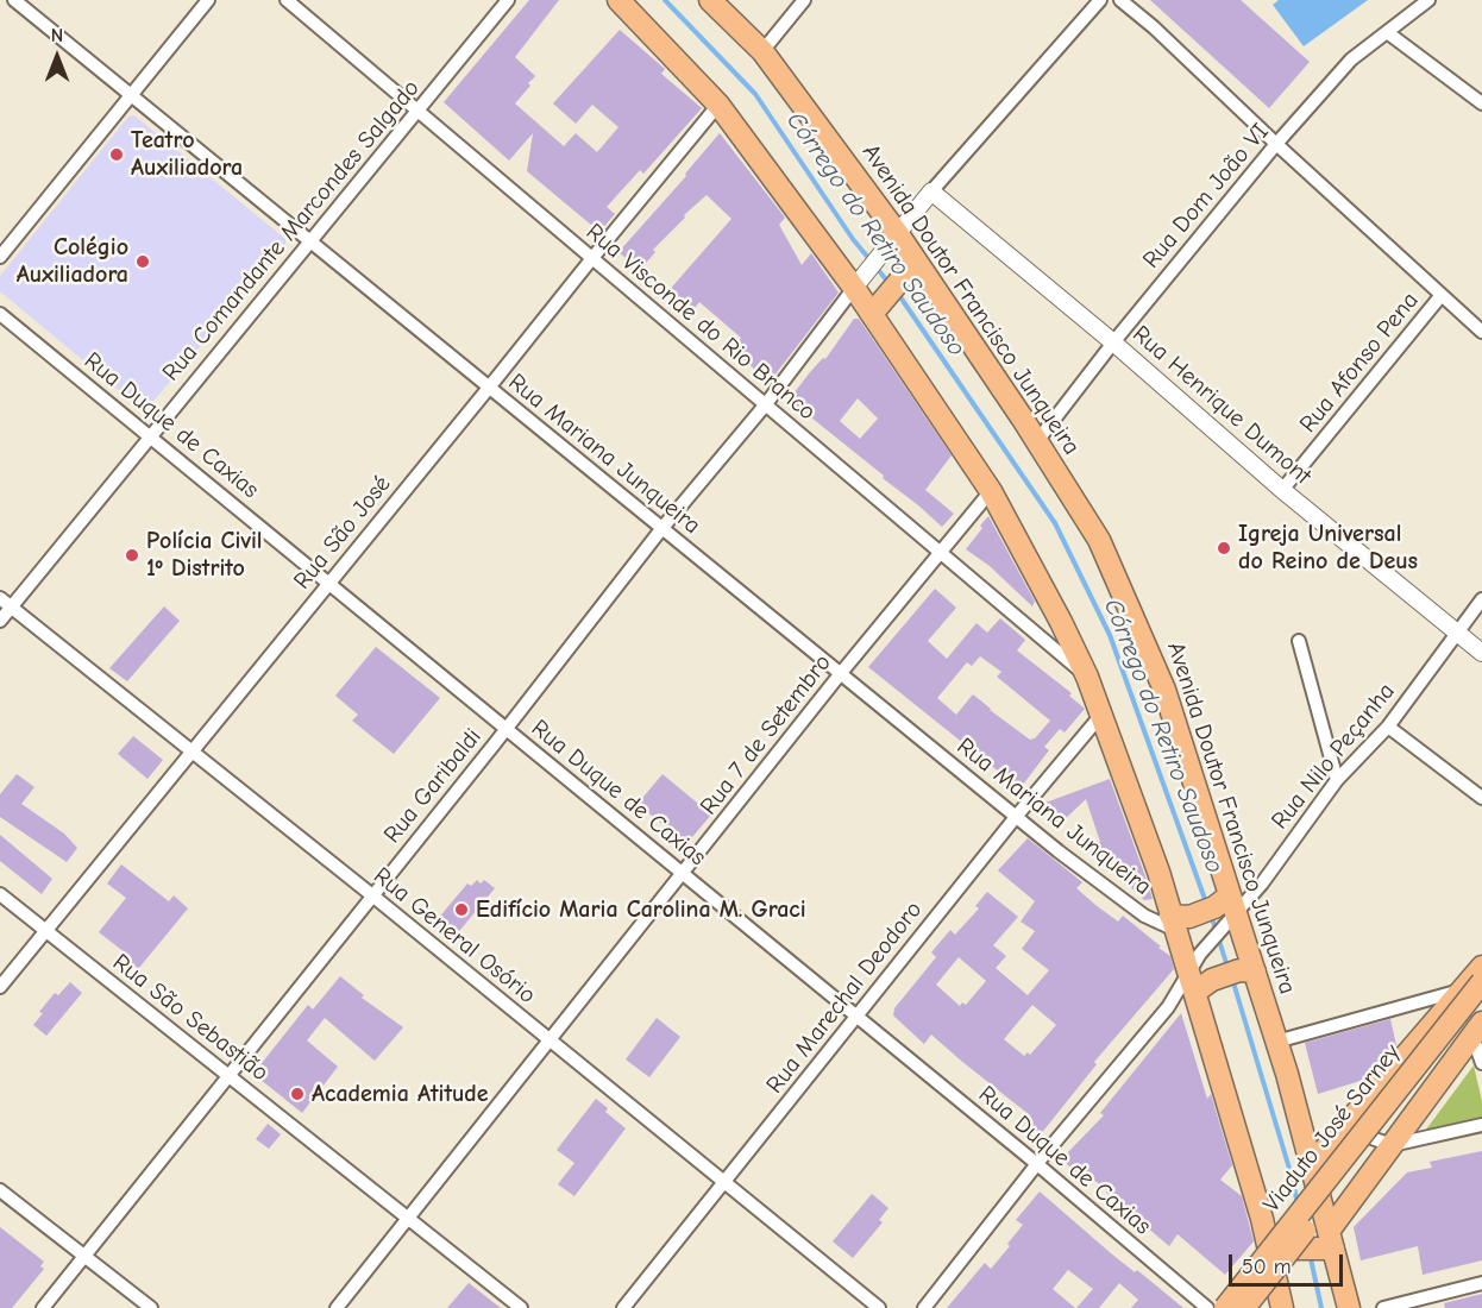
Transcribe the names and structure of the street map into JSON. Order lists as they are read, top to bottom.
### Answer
{
  "streets": {
    "main road": ["Avenida Doutor Francisco Junqueira", "Viaduto José Sarney"],
    "street": [
      "Rua Dom João VI",
      "Rua Comandante Marcondes Salgado",
      "Rua Visconde do Rio Branco",
      "Rua Afonso Pena",
      "Rua Henrique Dumont",
      "Rua Duque de Caxias",
      "Rua Mariana Junqueira",
      "Rua São José",
      "Rua 7 de Setembro",
      "Rua Nilo Peçanha",
      "Rua Garibaldi",
      "Rua General Osório",
      "Rua Marechal Deodoro",
      "Rua São Sebastião"
    ]
  },
  "crossings": [
    ["Rua Dom João VI", "Avenida Doutor Francisco Junqueira"],
    ["Rua Dom João VI", "Rua Henrique Dumont"],
    ["Rua Comandante Marcondes Salgado", "Rua Visconde do Rio Branco"],
    ["Rua Comandante Marcondes Salgado", "Rua Duque de Caxias"],
    ["Rua Comandante Marcondes Salgado", "Rua Mariana Junqueira"],
    ["Rua Comandante Marcondes Salgado", "Rua General Osório"],
    ["Avenida Doutor Francisco Junqueira", "Rua Nilo Peçanha"],
    ["Rua Visconde do Rio Branco", "Rua São José"],
    ["Rua Visconde do Rio Branco", "Rua 7 de Setembro"],
    ["Rua Visconde do Rio Branco", "Rua Garibaldi"],
    ["Rua Afonso Pena", "Rua Henrique Dumont"],
    ["Rua Henrique Dumont", "Rua Nilo Peçanha"],
    ["Rua Duque de Caxias", "Rua São José"],
    ["Rua Duque de Caxias", "Rua 7 de Setembro"],
    ["Rua Duque de Caxias", "Rua Nilo Peçanha"],
    ["Rua Duque de Caxias", "Rua Garibaldi"],
    ["Rua Duque de Caxias", "Rua Marechal Deodoro"],
    ["Rua Mariana Junqueira", "Rua São José"],
    ["Rua Mariana Junqueira", "Rua 7 de Setembro"],
    ["Rua Mariana Junqueira", "Rua Garibaldi"],
    ["Rua Mariana Junqueira", "Rua Marechal Deodoro"],
    ["Rua São José", "Rua General Osório"],
    ["Rua São José", "Rua São Sebastião"],
    ["Rua 7 de Setembro", "Rua General Osório"],
    ["Rua 7 de Setembro", "Rua São Sebastião"],
    ["Rua Garibaldi", "Rua General Osório"],
    ["Rua Garibaldi", "Rua São Sebastião"],
    ["Rua General Osório", "Rua Marechal Deodoro"]
  ],
  "water": ["Córrego do Retiro Saudoso"],
  "places": [
    "Teatro Auxiliadora",
    "Colégio Auxiliadora",
    "Igreja Universal do Reino de Deus",
    "Polícia Civil 1º Distrito",
    "Edifício Maria Carolina M. Graci",
    "Academia Atitude"
  ],
  "scale_bar": "50 m",
  "north": "top"
}
